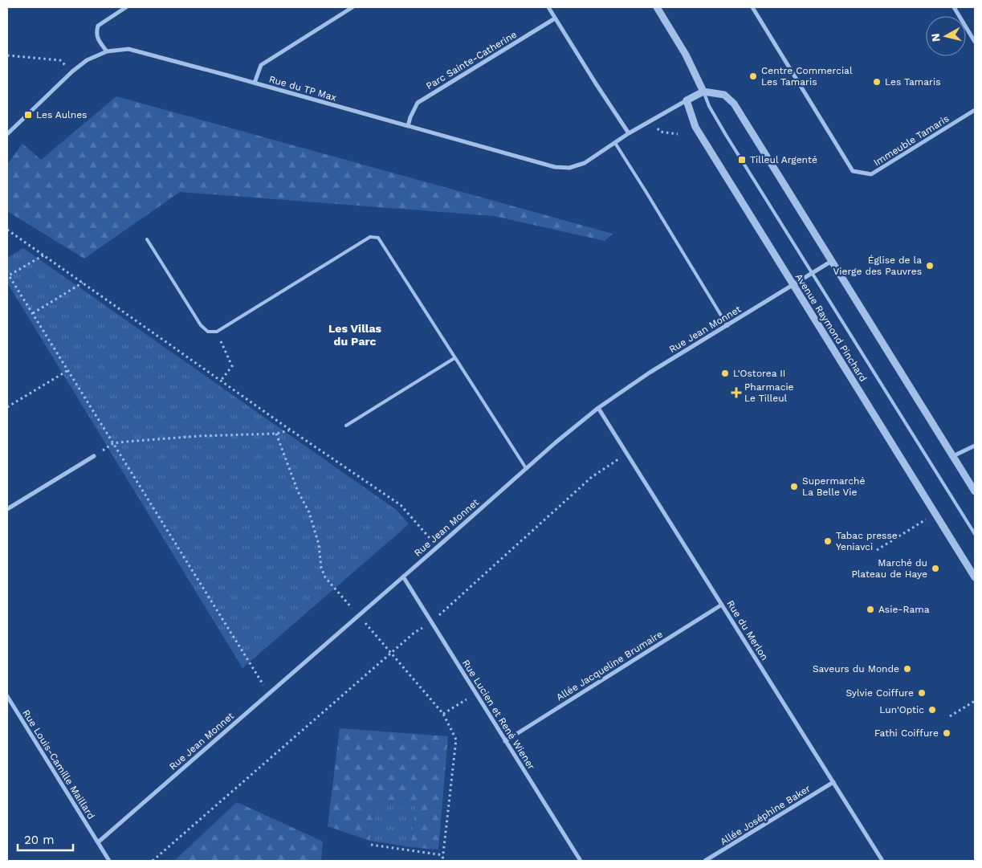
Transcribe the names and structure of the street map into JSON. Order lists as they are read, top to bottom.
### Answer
{
  "streets": {
    "street": [
      "Parc Sainte-Catherine",
      "Rue du TP Max",
      "Immeuble Tamaris",
      "Avenue Raymond Pinchard",
      "Rue Jean Monnet",
      "Rue du Merlon",
      "Allée Jacqueline Brumaire",
      "Rue Lucien et René Wiener",
      "Rue Louis-Camille Maillard",
      "Allée Joséphine Baker"
    ]
  },
  "crossings": [
    ["Parc Sainte-Catherine", "Rue du TP Max"],
    ["Avenue Raymond Pinchard", "Rue Jean Monnet"],
    ["Rue Jean Monnet", "Rue du Merlon"],
    ["Rue Jean Monnet", "Rue Lucien et René Wiener"],
    ["Rue Jean Monnet", "Rue Louis-Camille Maillard"],
    ["Rue du Merlon", "Allée Jacqueline Brumaire"],
    ["Rue du Merlon", "Allée Joséphine Baker"],
    ["Allée Jacqueline Brumaire", "Rue Lucien et René Wiener"]
  ],
  "districts": ["Les Villas du Parc"],
  "places": {
    "other": [
      "Centre Commercial Les Tamaris",
      "Les Tamaris",
      "Église de la Vierge des Pauvres",
      "L'Ostorea II",
      "Supermarché La Belle Vie",
      "Tabac presse Yeniavci",
      "Marché du Plateau de Haye",
      "Asie-Rama",
      "Saveurs du Monde",
      "Sylvie Coiffure",
      "Lun'Optic",
      "Fathi Coiffure"
    ],
    "transit": ["Les Aulnes", "Tilleul Argenté"],
    "health": ["Pharmacie Le Tilleul"]
  },
  "scale_bar": "20 m",
  "north": "left"
}
